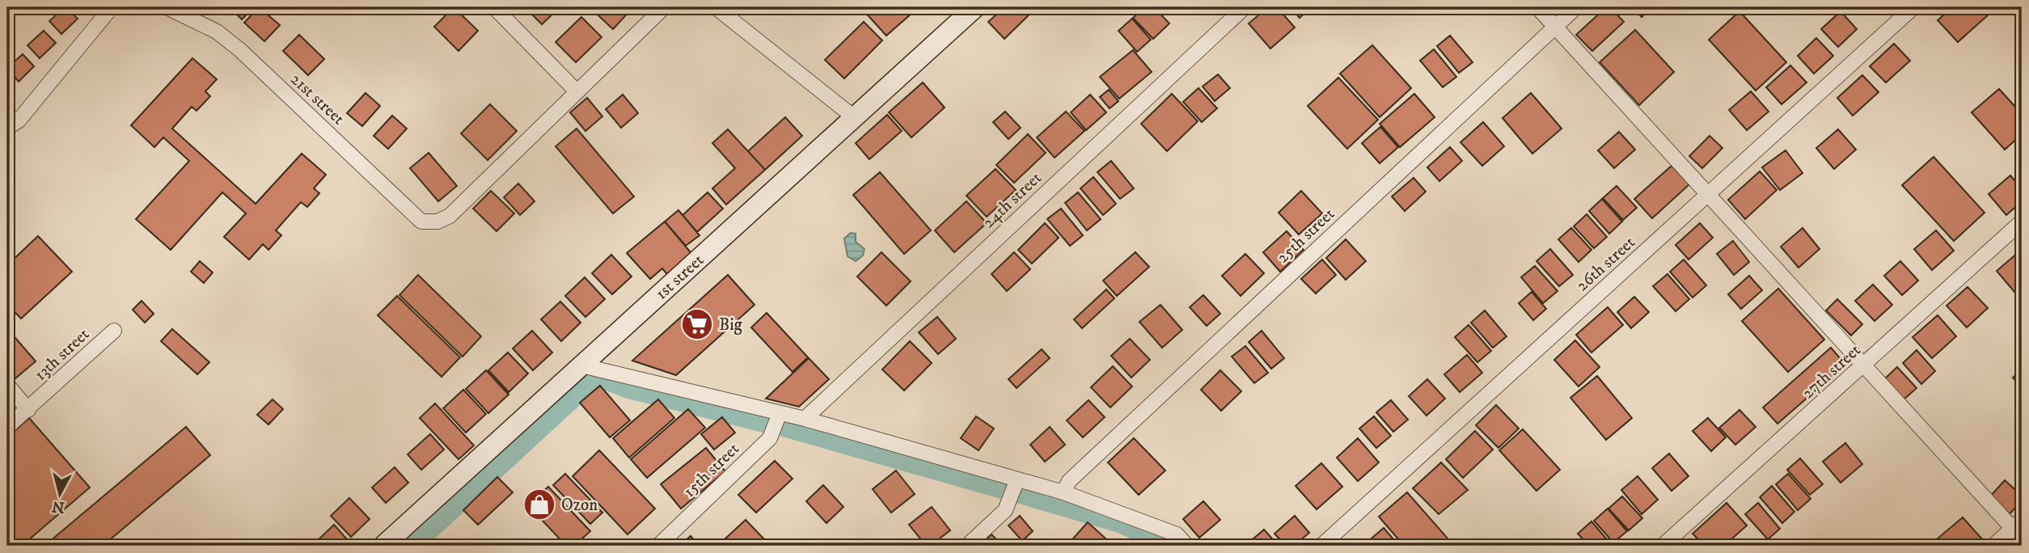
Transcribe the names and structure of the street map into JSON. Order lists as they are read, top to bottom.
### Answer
{
  "streets": {
    "main road": ["1st street"],
    "street": [
      "21st street",
      "24th street",
      "25th street",
      "26th street",
      "13th street",
      "27th street",
      "15th street"
    ]
  },
  "places": {
    "supermarket": ["Big"],
    "shop": ["Ozon"]
  },
  "north": "bottom"
}
